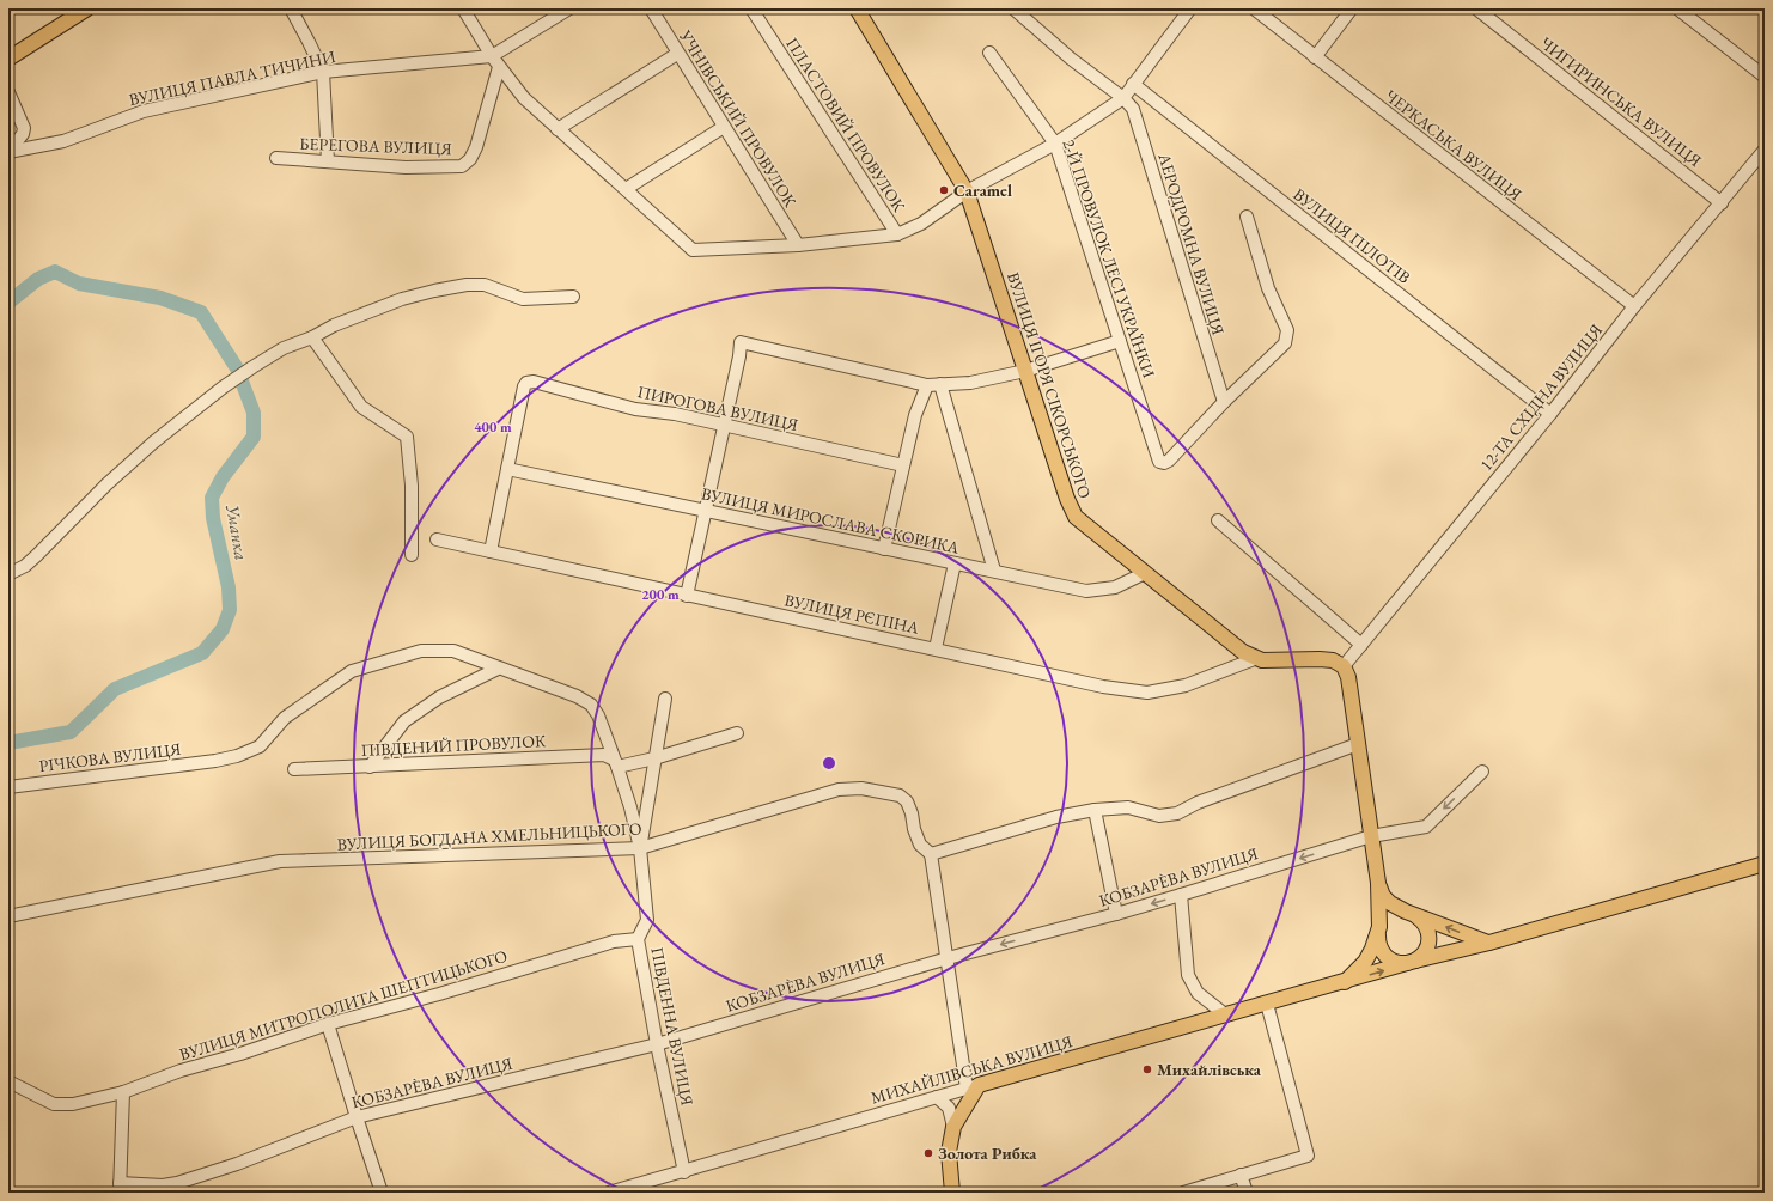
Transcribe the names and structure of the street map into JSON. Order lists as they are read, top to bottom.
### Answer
{
  "streets": {
    "main road": ["ВУЛИЦЯ ІГОРЯ СІКОРСЬКОГО", "МИХАЙЛІВСЬКА ВУЛИЦЯ"],
    "street": [
      "ВУЛИЦЯ ПАВЛА ТИЧИНИ",
      "ЧИГИРИНСЬКА ВУЛИЦЯ",
      "УЧНІВСЬКИЙ ПРОВУЛОК",
      "ПЛАСТОВИЙ ПРОВУЛОК",
      "ЧЕРКАСЬКА ВУЛИЦЯ",
      "БЕРЕГОВА ВУЛИЦЯ",
      "ВУЛИЦЯ ПІЛОТІВ",
      "АЕРОДРОМНА ВУЛИЦЯ",
      "2-Й ПРОВУЛОК ЛЕСІ УКРАЇНКИ",
      "12-ТА СХІДНА ВУЛИЦЯ",
      "ПИРОГОВА ВУЛИЦЯ",
      "ВУЛИЦЯ МИРОСЛАВА СКОРИКА",
      "ВУЛИЦЯ РЄПІНА",
      "ПІВДЕНИЙ ПРОВУЛОК",
      "РІЧКОВА ВУЛИЦЯ",
      "ВУЛИЦЯ БОГДАНА ХМЕЛЬНИЦЬКОГО",
      "КОБЗАРÈВА ВУЛИЦЯ",
      "ВУЛИЦЯ МИТРОПОЛИТА ШЕПТИЦЬКОГО",
      "ПІВДЕННА ВУЛИЦЯ"
    ]
  },
  "crossings": [
    ["ЧИГИРИНСЬКА ВУЛИЦЯ", "12-ТА СХІДНА ВУЛИЦЯ"],
    ["ЧЕРКАСЬКА ВУЛИЦЯ", "12-ТА СХІДНА ВУЛИЦЯ"],
    ["ВУЛИЦЯ ПІЛОТІВ", "12-ТА СХІДНА ВУЛИЦЯ"],
    ["АЕРОДРОМНА ВУЛИЦЯ", "2-Й ПРОВУЛОК ЛЕСІ УКРАЇНКИ"],
    ["ВУЛИЦЯ ІГОРЯ СІКОРСЬКОГО", "12-ТА СХІДНА ВУЛИЦЯ"],
    ["ВУЛИЦЯ ІГОРЯ СІКОРСЬКОГО", "ВУЛИЦЯ МИРОСЛАВА СКОРИКА"],
    ["ВУЛИЦЯ ІГОРЯ СІКОРСЬКОГО", "ВУЛИЦЯ РЄПІНА"],
    ["ПИРОГОВА ВУЛИЦЯ", "ВУЛИЦЯ МИРОСЛАВА СКОРИКА"],
    ["ПІВДЕНИЙ ПРОВУЛОК", "ПІВДЕННА ВУЛИЦЯ"],
    ["РІЧКОВА ВУЛИЦЯ", "ПІВДЕННА ВУЛИЦЯ"],
    ["ВУЛИЦЯ БОГДАНА ХМЕЛЬНИЦЬКОГО", "ПІВДЕННА ВУЛИЦЯ"],
    ["КОБЗАРÈВА ВУЛИЦЯ", "ПІВДЕННА ВУЛИЦЯ"],
    ["ВУЛИЦЯ МИТРОПОЛИТА ШЕПТИЦЬКОГО", "ПІВДЕННА ВУЛИЦЯ"],
    ["ПІВДЕННА ВУЛИЦЯ", "МИХАЙЛІВСЬКА ВУЛИЦЯ"]
  ],
  "water": ["Уманка"],
  "places": ["Caramel", "Михайлівська", "Золота Рибка"],
  "rings": ["400 m", "200 m"]
}
